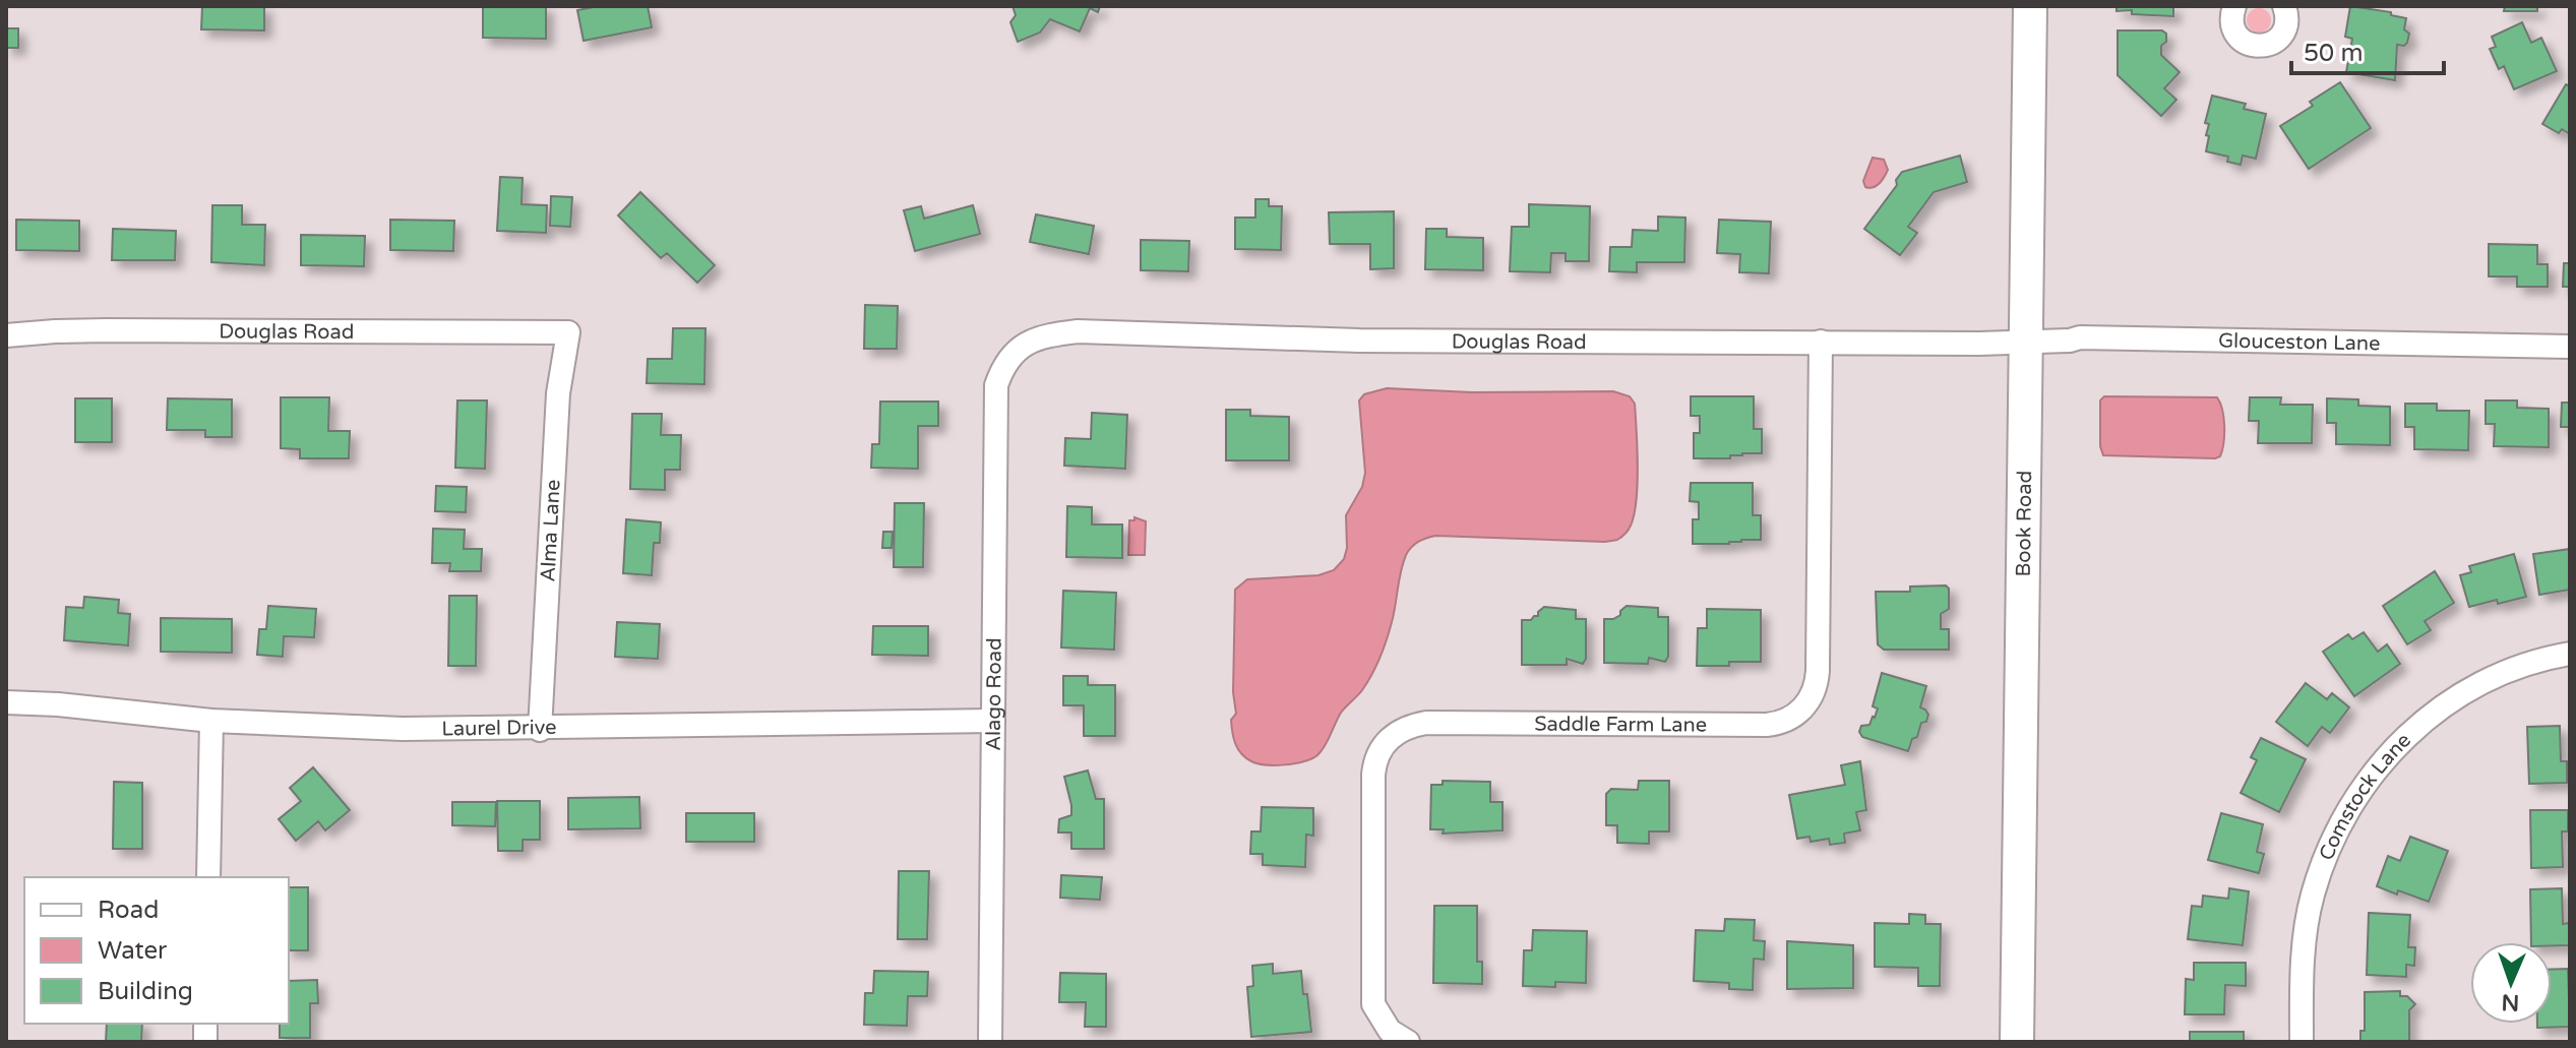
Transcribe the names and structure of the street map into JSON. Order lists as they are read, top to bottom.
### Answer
{
  "streets": {
    "street": [
      "Douglas Road",
      "Glouceston Lane",
      "Book Road",
      "Alma Lane",
      "Alago Road",
      "Saddle Farm Lane",
      "Laurel Drive",
      "Comstock Lane"
    ]
  },
  "crossings": [
    ["Douglas Road", "Glouceston Lane"],
    ["Douglas Road", "Book Road"],
    ["Douglas Road", "Alma Lane"],
    ["Douglas Road", "Alago Road"],
    ["Douglas Road", "Saddle Farm Lane"],
    ["Glouceston Lane", "Book Road"],
    ["Alma Lane", "Laurel Drive"],
    ["Alago Road", "Laurel Drive"]
  ],
  "legend": ["Road", "Water", "Building"],
  "scale_bar": "50 m",
  "north": "bottom"
}
